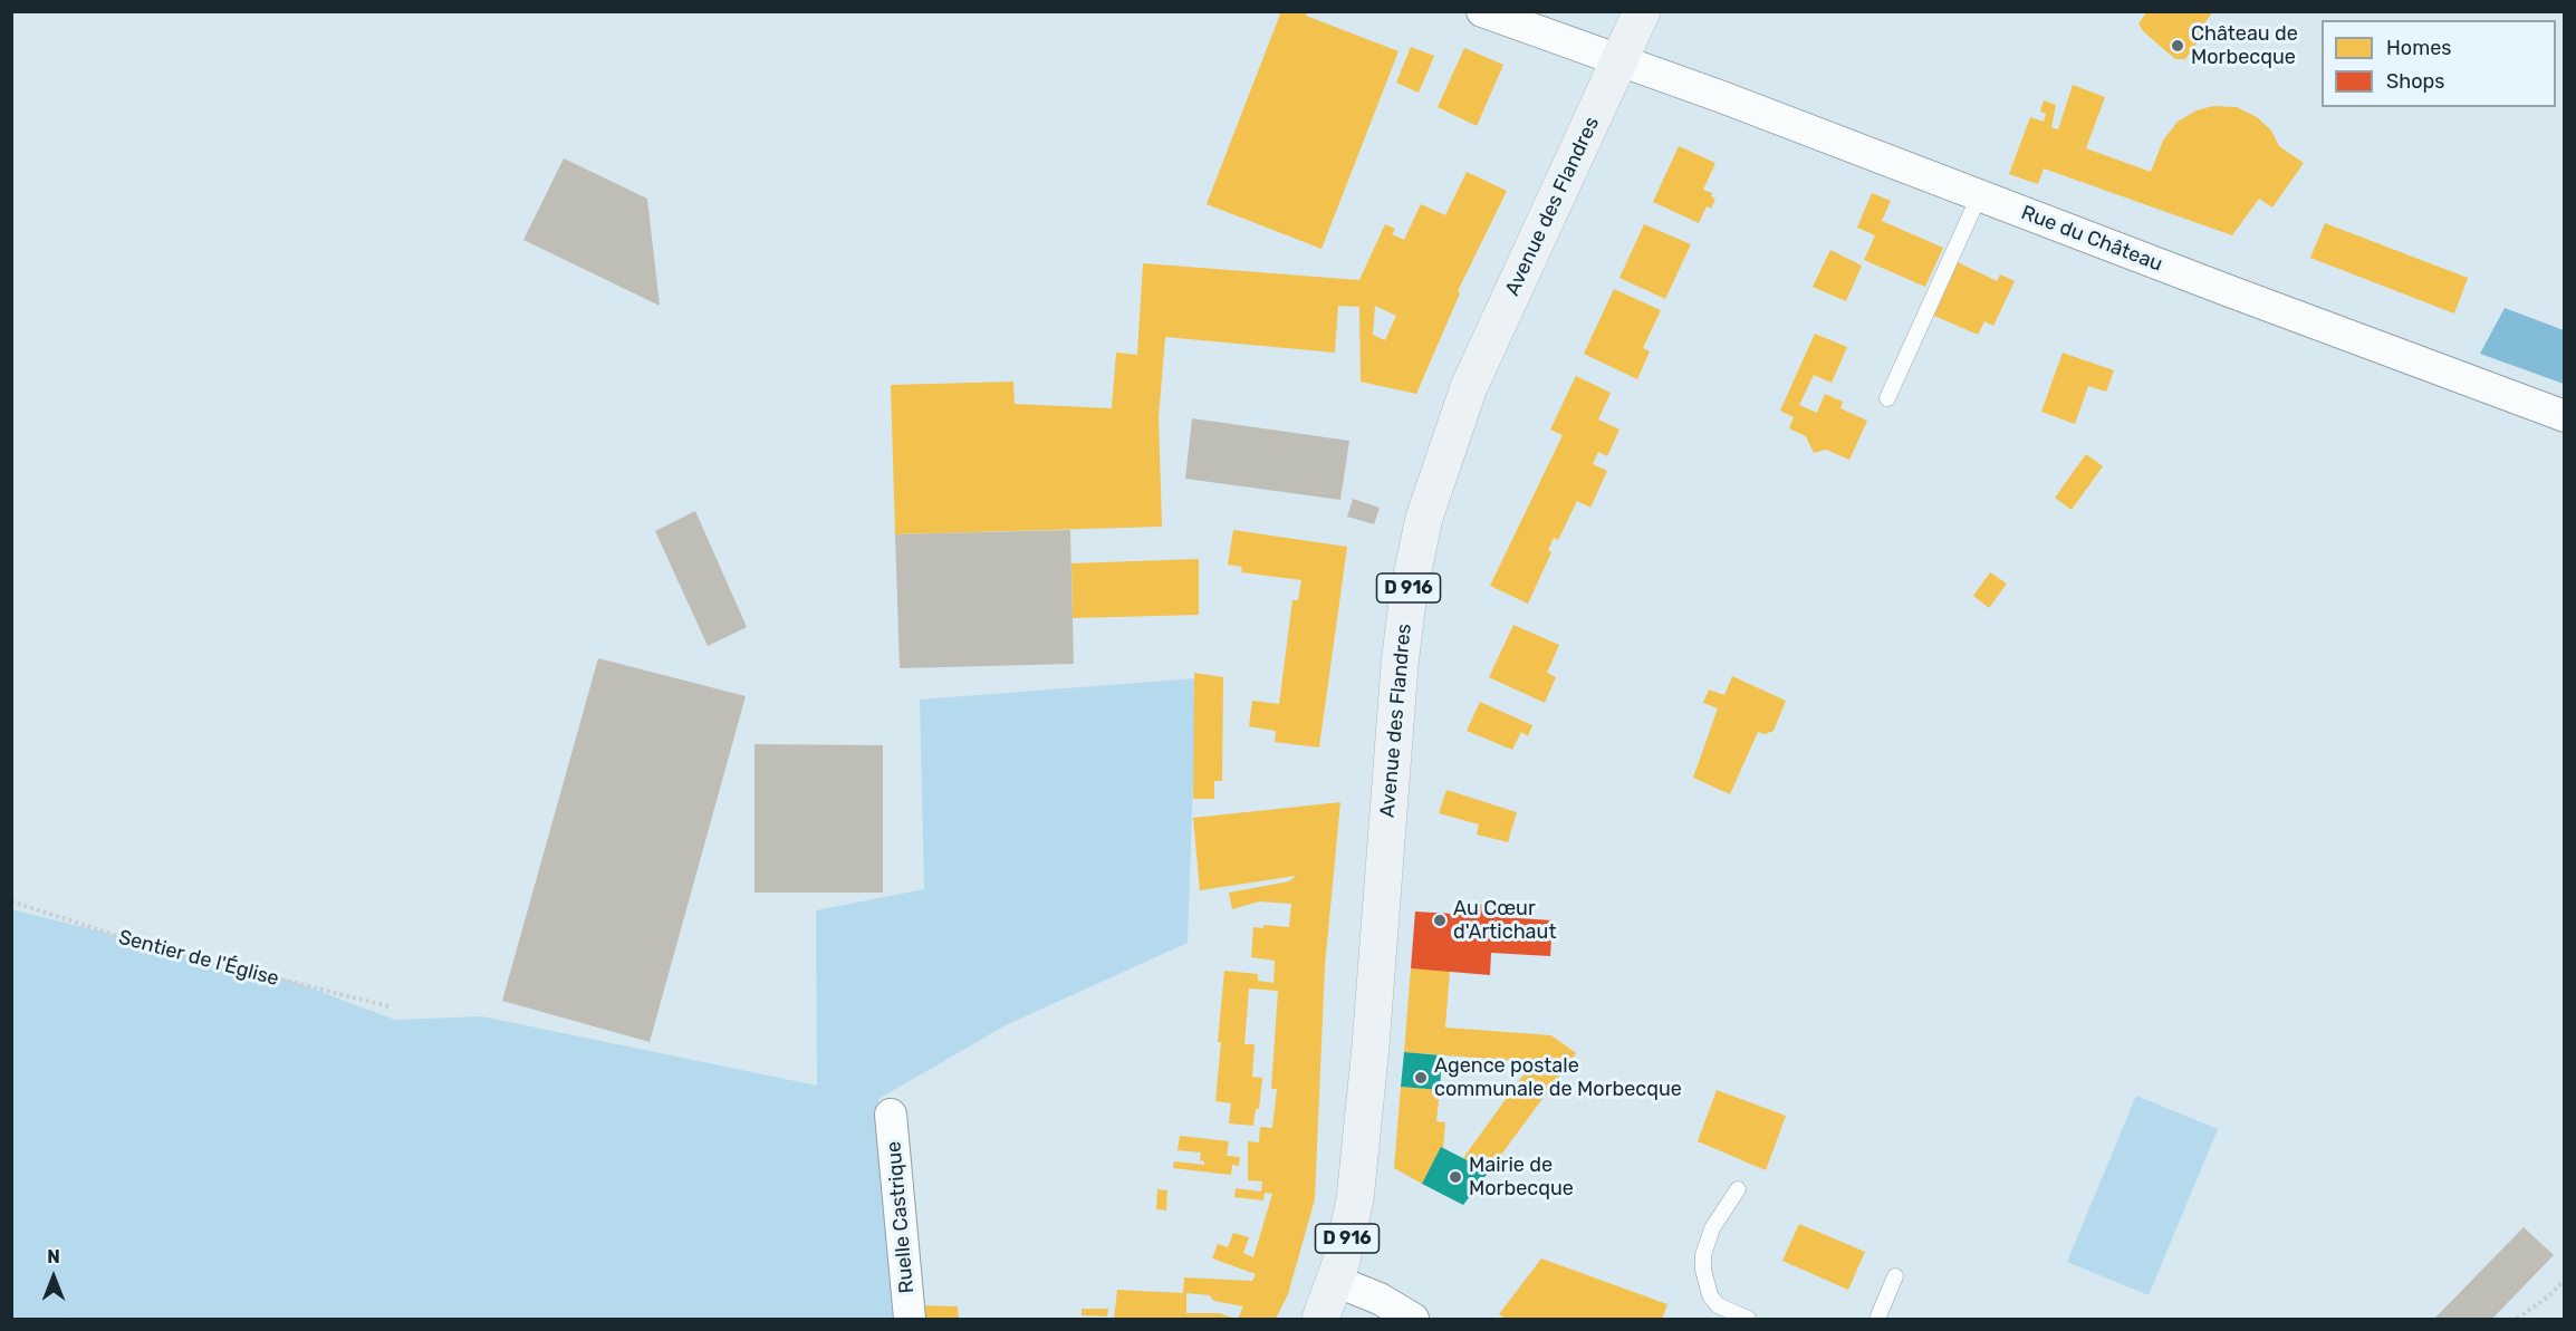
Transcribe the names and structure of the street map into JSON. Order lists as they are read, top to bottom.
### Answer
{
  "streets": {
    "main road": ["Avenue des Flandres", "D 916"],
    "street": ["Rue du Château", "Ruelle Castrique"],
    "path": ["Sentier de l'Église"]
  },
  "crossings": [
    ["Avenue des Flandres", "Rue du Château"],
    ["Avenue des Flandres", "D 916"]
  ],
  "places": [
    "Château de Morbecque",
    "Au Cœur d'Artichaut",
    "Agence postale communale de Morbecque",
    "Mairie de Morbecque"
  ],
  "legend": ["Homes", "Shops"],
  "north": "top"
}
